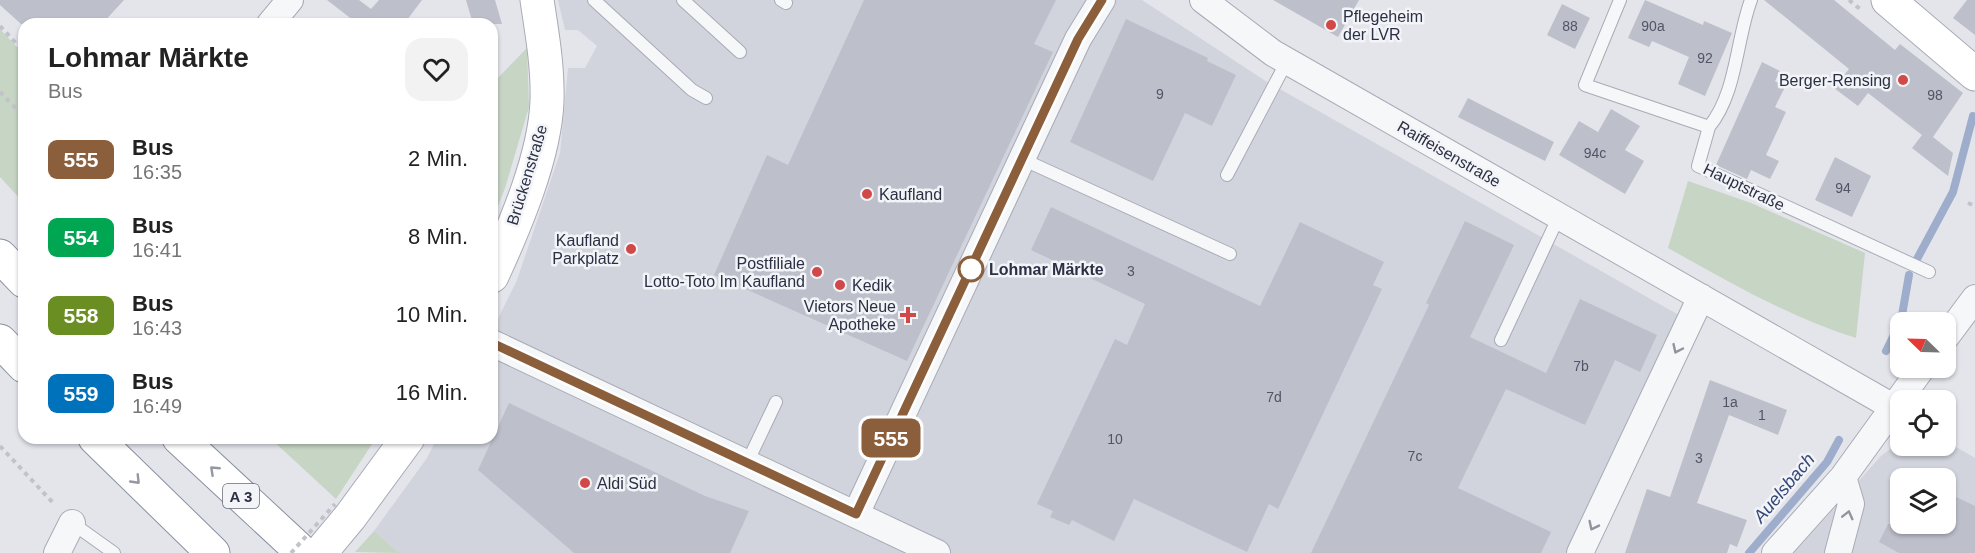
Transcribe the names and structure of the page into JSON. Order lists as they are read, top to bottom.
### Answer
{
  "streets": {
    "main road": ["Brückenstraße", "A 3"],
    "street": ["Raiffeisenstraße"],
    "lane": ["Hauptstraße"]
  },
  "water": ["Auelsbach"],
  "places": {
    "other": [
      "Pflegeheim der LVR",
      "Berger-Rensing",
      "Kaufland",
      "Kaufland Parkplatz",
      "Lohmar Märkte",
      "Postfiliale Lotto-Toto Im Kaufland",
      "Kedik",
      "Aldi Süd"
    ],
    "health": ["Vietors Neue Apotheke"]
  },
  "lines": ["bus line 555"],
  "house_numbers": [
    "88",
    "90a",
    "92",
    "9",
    "98",
    "94c",
    "94",
    "3",
    "7b",
    "7d",
    "1a",
    "1",
    "10",
    "7c",
    "3"
  ],
  "north": "top left",
  "page": {
    "on_map": "555",
    "heading": ["Lohmar Märkte", "Bus"],
    "list": [
      {
        "mark": "555",
        "name": "Bus",
        "note": "16:35",
        "value": "2 Min."
      },
      {
        "mark": "554",
        "name": "Bus",
        "note": "16:41",
        "value": "8 Min."
      },
      {
        "mark": "558",
        "name": "Bus",
        "note": "16:43",
        "value": "10 Min."
      },
      {
        "mark": "559",
        "name": "Bus",
        "note": "16:49",
        "value": "16 Min."
      }
    ]
  }
}
